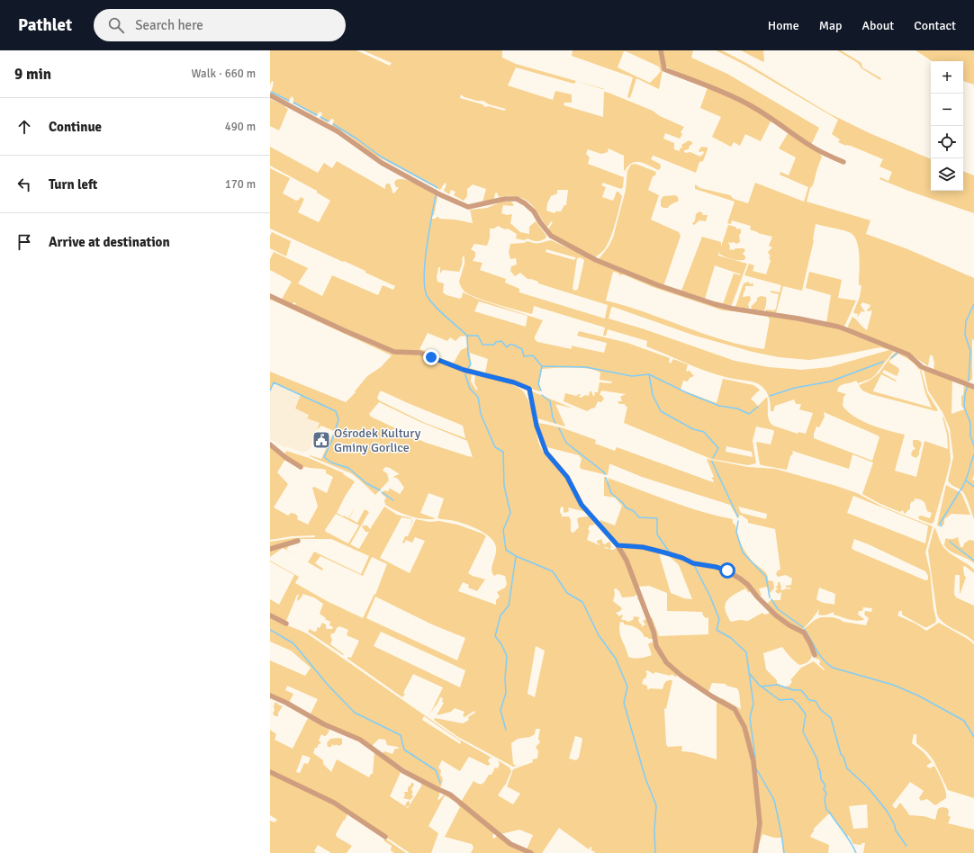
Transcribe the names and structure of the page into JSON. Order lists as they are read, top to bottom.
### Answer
{
  "places": {
    "public building": ["Ośrodek Kultury Gminy Gorlice"]
  },
  "page": {
    "header": "Pathlet",
    "search": "Search here",
    "nav": [
      "Home",
      "Map",
      "About",
      "Contact"
    ],
    "heading": ["9 min", "Walk · 660 m"],
    "map_buttons": ["+", "−"],
    "list": [
      ["Continue", "490 m"],
      ["Turn left", "170 m"],
      "Arrive at destination"
    ]
  }
}
